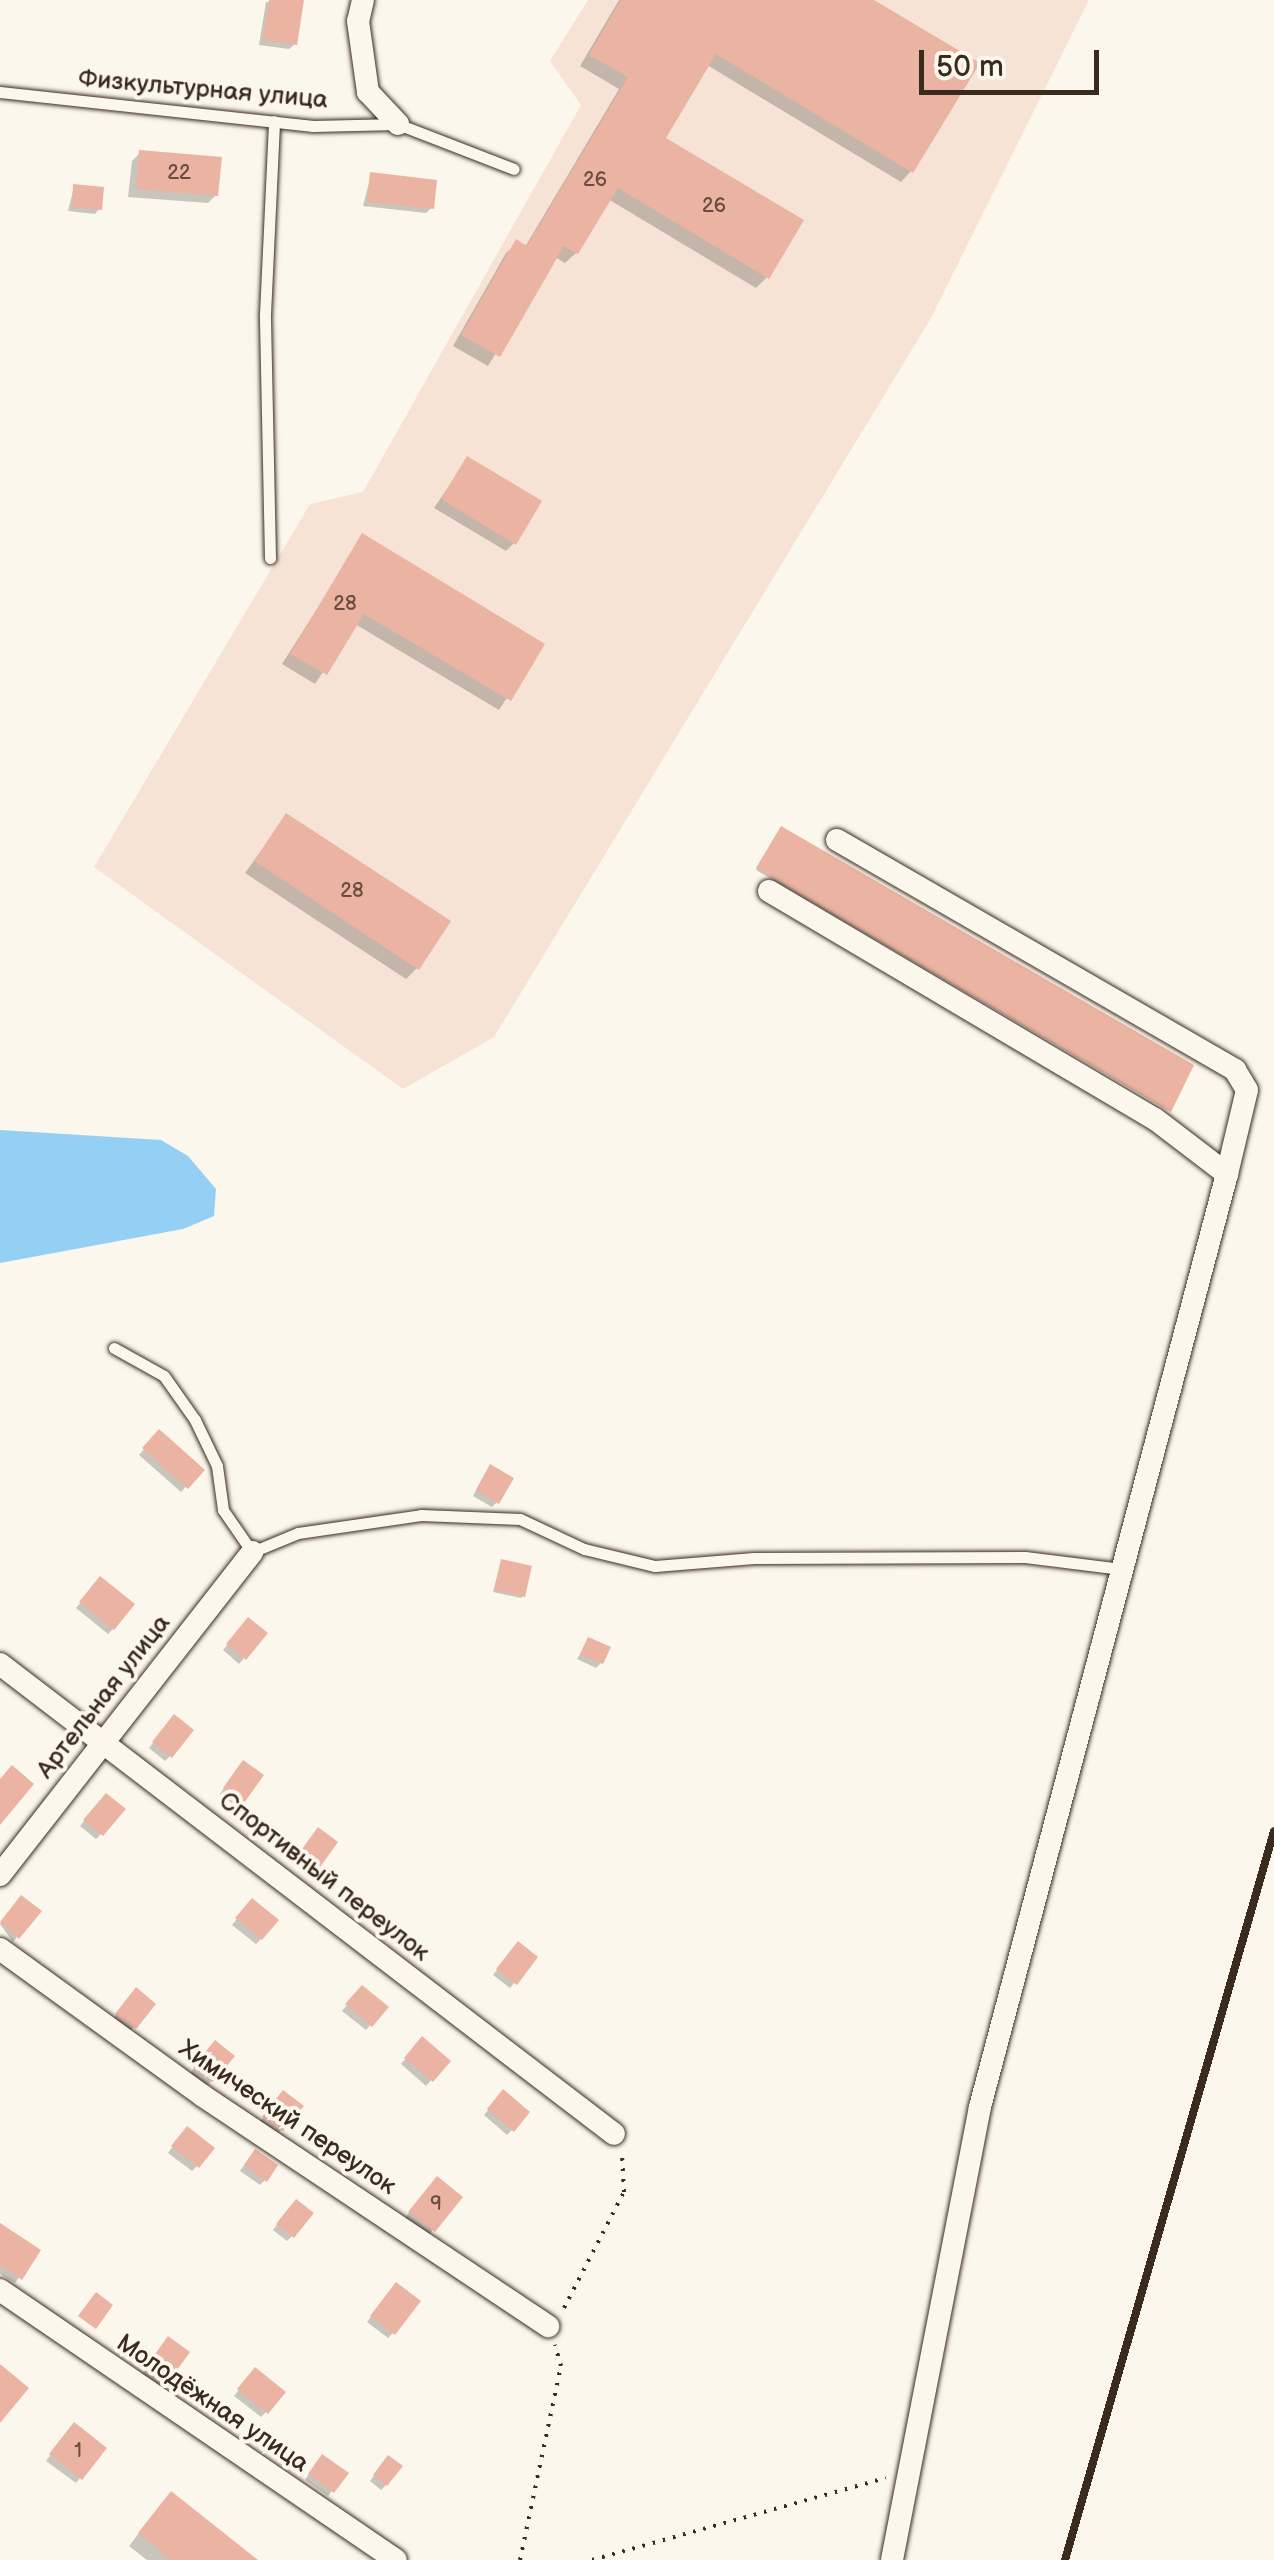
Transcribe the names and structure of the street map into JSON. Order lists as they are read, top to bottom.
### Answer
{
  "streets": {
    "street": [
      "Артельная улица",
      "Спортивный переулок",
      "Химический переулок",
      "Молодёжная улица"
    ],
    "lane": ["Физкультурная улица"]
  },
  "crossings": [
    ["Артельная улица", "Спортивный переулок"]
  ],
  "house_numbers": [
    "22",
    "26",
    "26",
    "28",
    "28",
    "9",
    "1"
  ],
  "scale_bar": "50 m"
}
